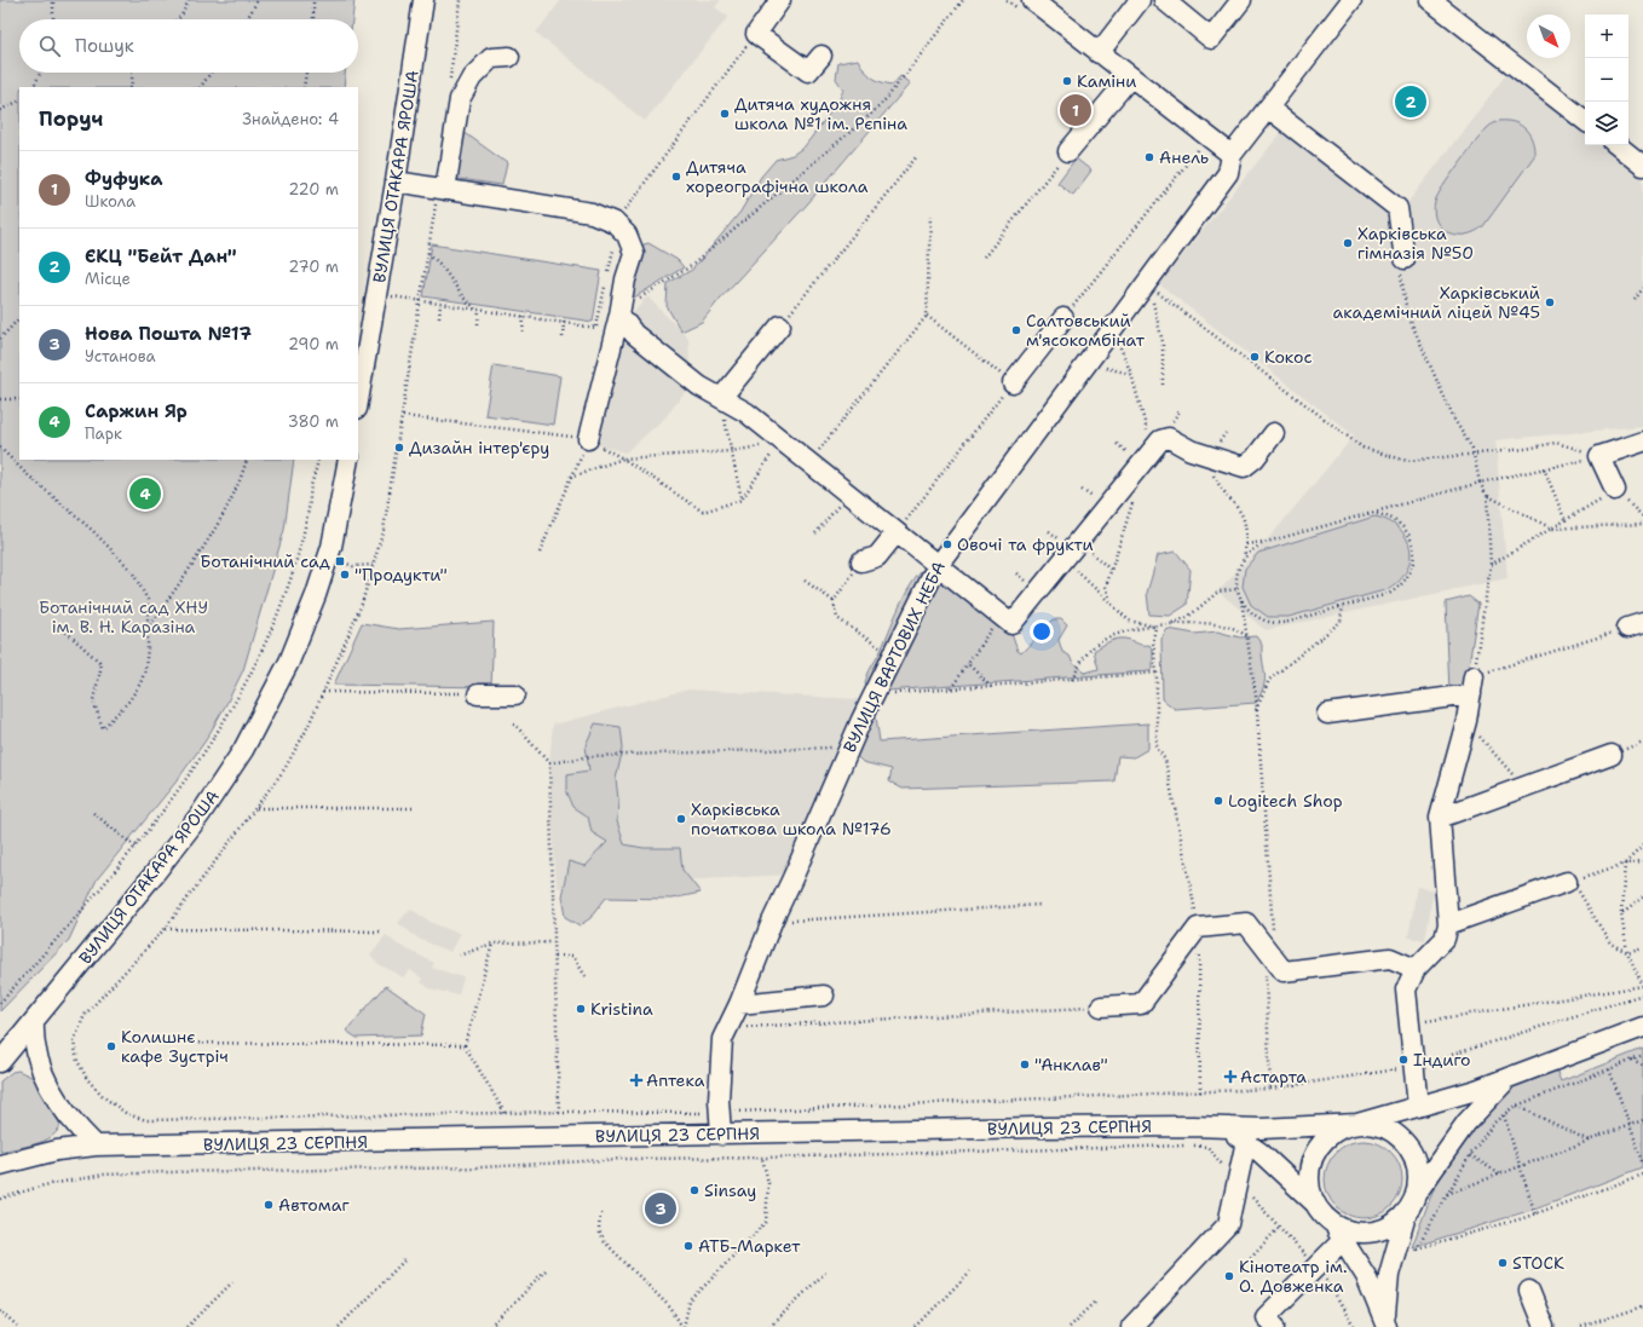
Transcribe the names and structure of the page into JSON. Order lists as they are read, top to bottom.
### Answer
{
  "streets": {
    "street": ["ВУЛИЦЯ ОТАКАРА ЯРОША", "ВУЛИЦЯ ВАРТОВИХ НЕБА", "ВУЛИЦЯ 23 СЕРПНЯ"]
  },
  "crossings": [
    ["ВУЛИЦЯ ВАРТОВИХ НЕБА", "ВУЛИЦЯ 23 СЕРПНЯ"]
  ],
  "parks": ["Ботанічний сад ХНУ ім. В. Н. Каразіна"],
  "places": {
    "other": [
      "Каміни",
      "Дитяча художня школа №1 ім. Рєпіна",
      "Анель",
      "Дитяча хореографічна школа",
      "Харківська гімназія №50",
      "Харківський академічний ліцей №45",
      "Салтовський м'ясокомбінат",
      "Кокос",
      "Дизайн інтер'єру",
      "Овочі та фрукти",
      "\"Продукти\"",
      "Logitech Shop",
      "Харківська початкова школа №176",
      "Kristina",
      "Колишнє кафе Зустріч",
      "Індиго",
      "\"Анклав\"",
      "Sinsay",
      "Автомаг",
      "АТБ-Маркет",
      "STOCK",
      "Кінотеатр ім. О. Довженка"
    ],
    "transit": ["Ботанічний сад"],
    "health": ["Астарта", "Аптека"]
  },
  "north": "bottom right",
  "page": {
    "map_buttons": ["+", "−"],
    "search": "Пошук",
    "pins": [
      "2",
      "1",
      "4",
      "3"
    ],
    "heading": ["Поруч", "Знайдено: 4"],
    "list": [
      {
        "mark": "1",
        "name": "Фуфука",
        "note": "Школа",
        "value": "220 m"
      },
      {
        "mark": "2",
        "name": "ЄКЦ \"Бейт Дан\"",
        "note": "Місце",
        "value": "270 m"
      },
      {
        "mark": "3",
        "name": "Нова Пошта №17",
        "note": "Установа",
        "value": "290 m"
      },
      {
        "mark": "4",
        "name": "Саржин Яр",
        "note": "Парк",
        "value": "380 m"
      }
    ]
  }
}
